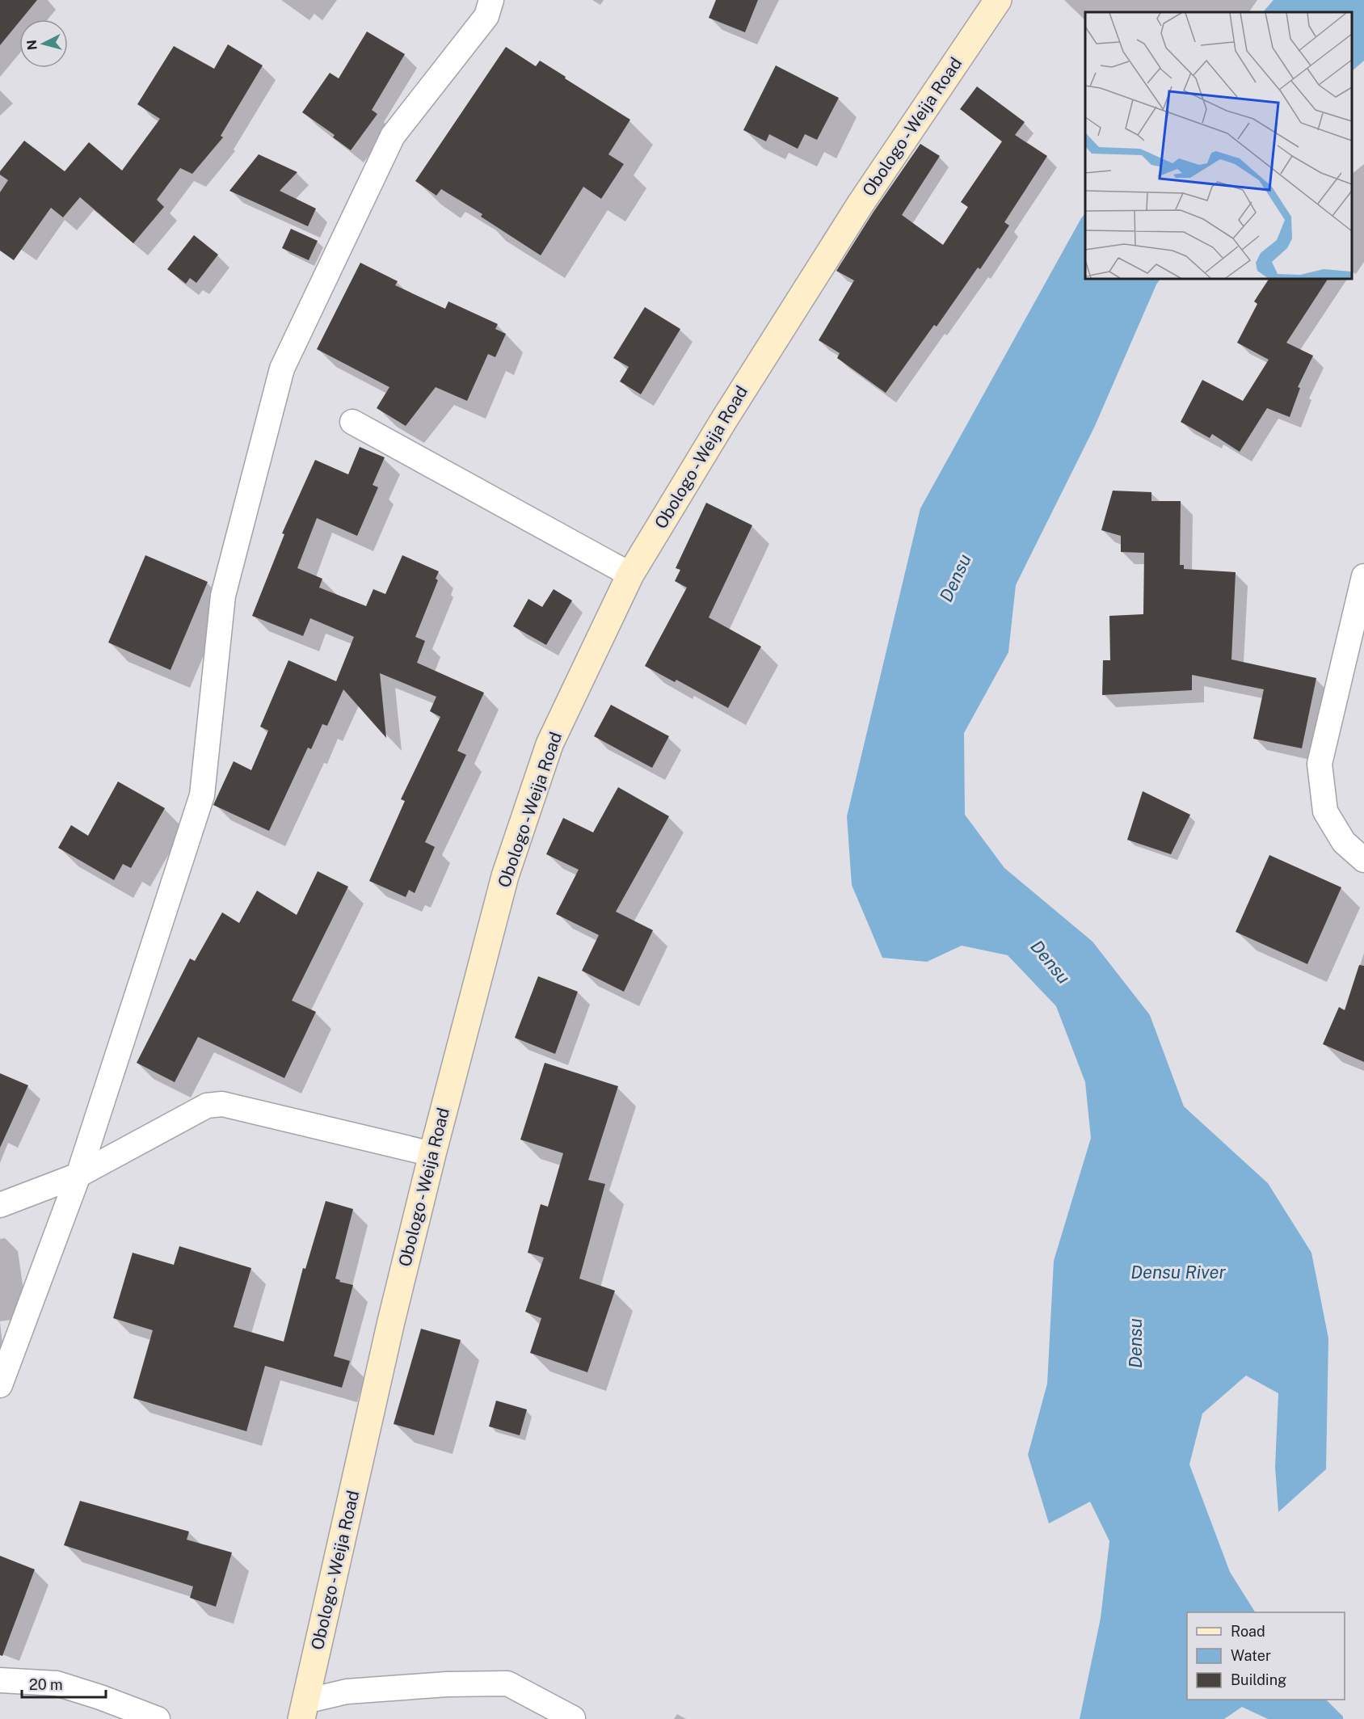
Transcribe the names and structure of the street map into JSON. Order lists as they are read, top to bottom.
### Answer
{
  "streets": {
    "street": ["Obologo - Weija Road"]
  },
  "water": ["Densu", "Densu River"],
  "legend": ["Road", "Water", "Building"],
  "scale_bar": "20 m",
  "north": "left"
}
